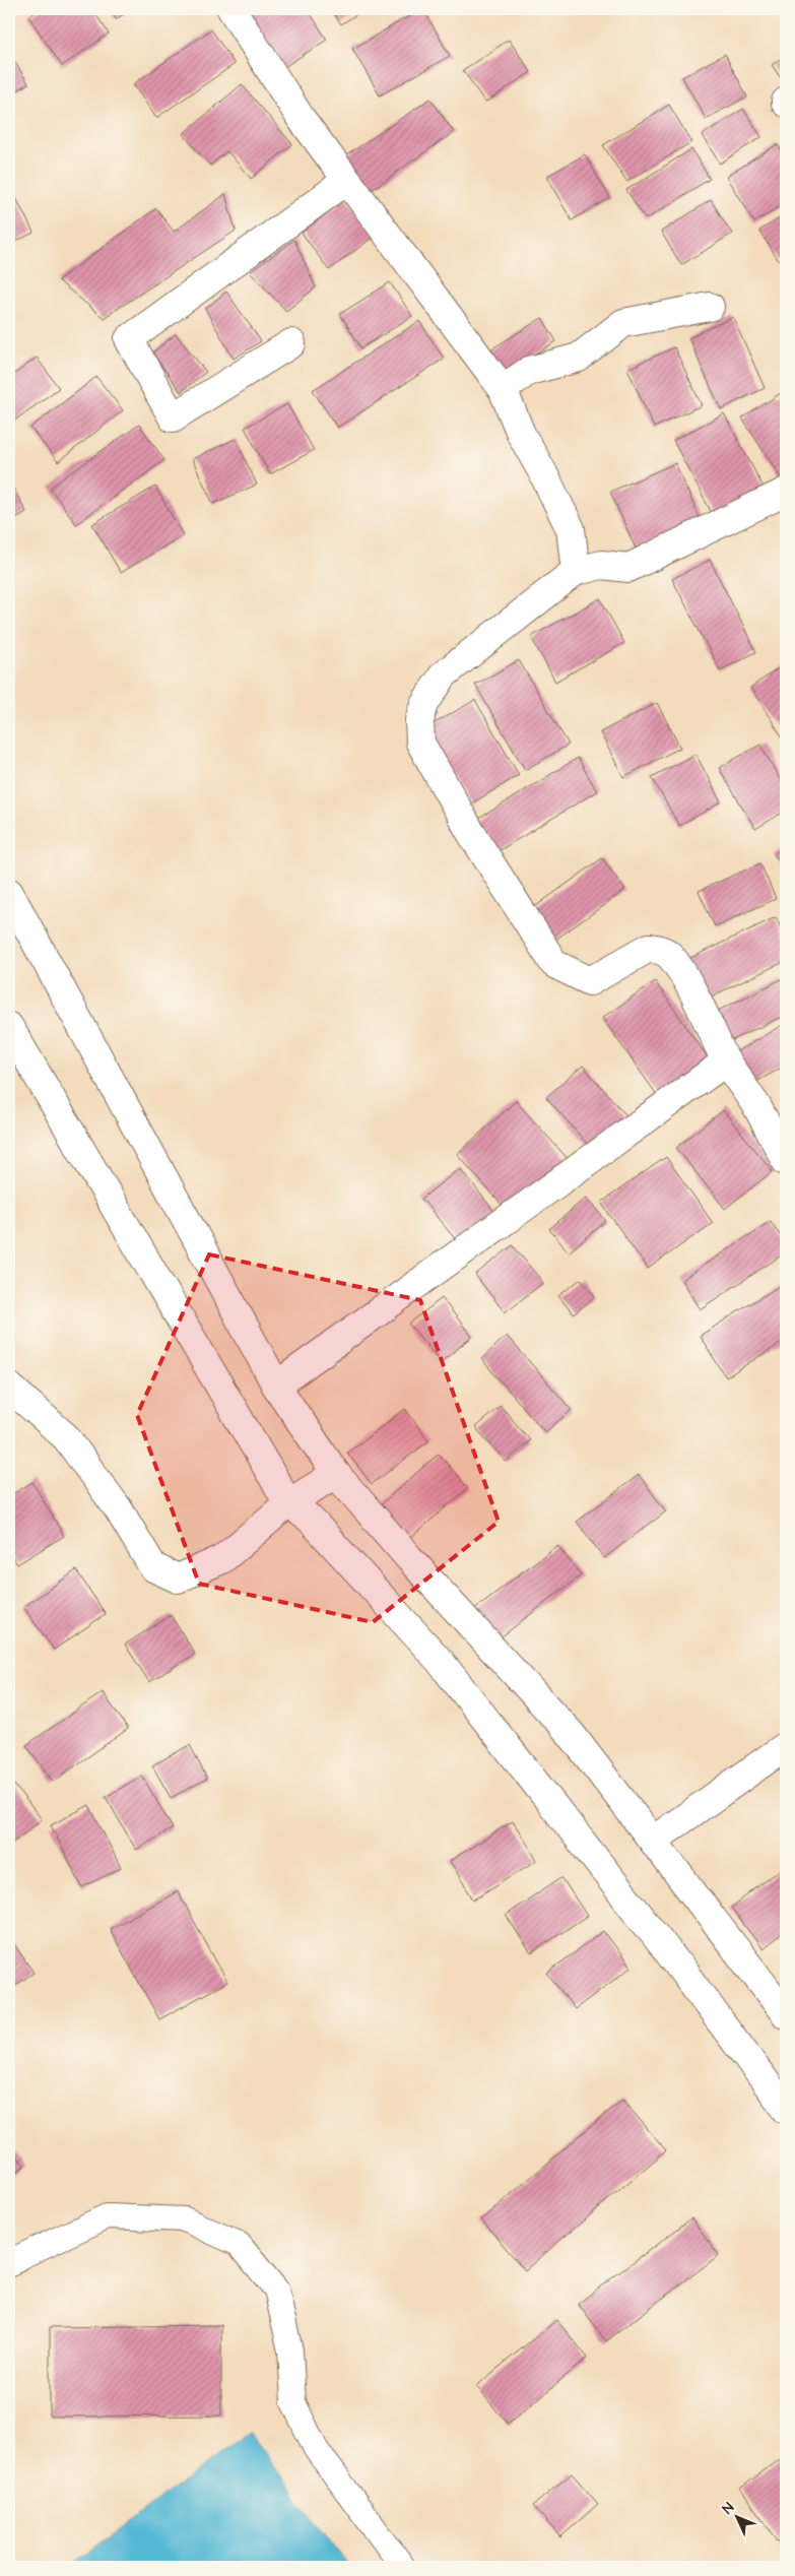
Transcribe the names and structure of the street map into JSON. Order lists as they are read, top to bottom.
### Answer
{
  "north": "top left"
}
